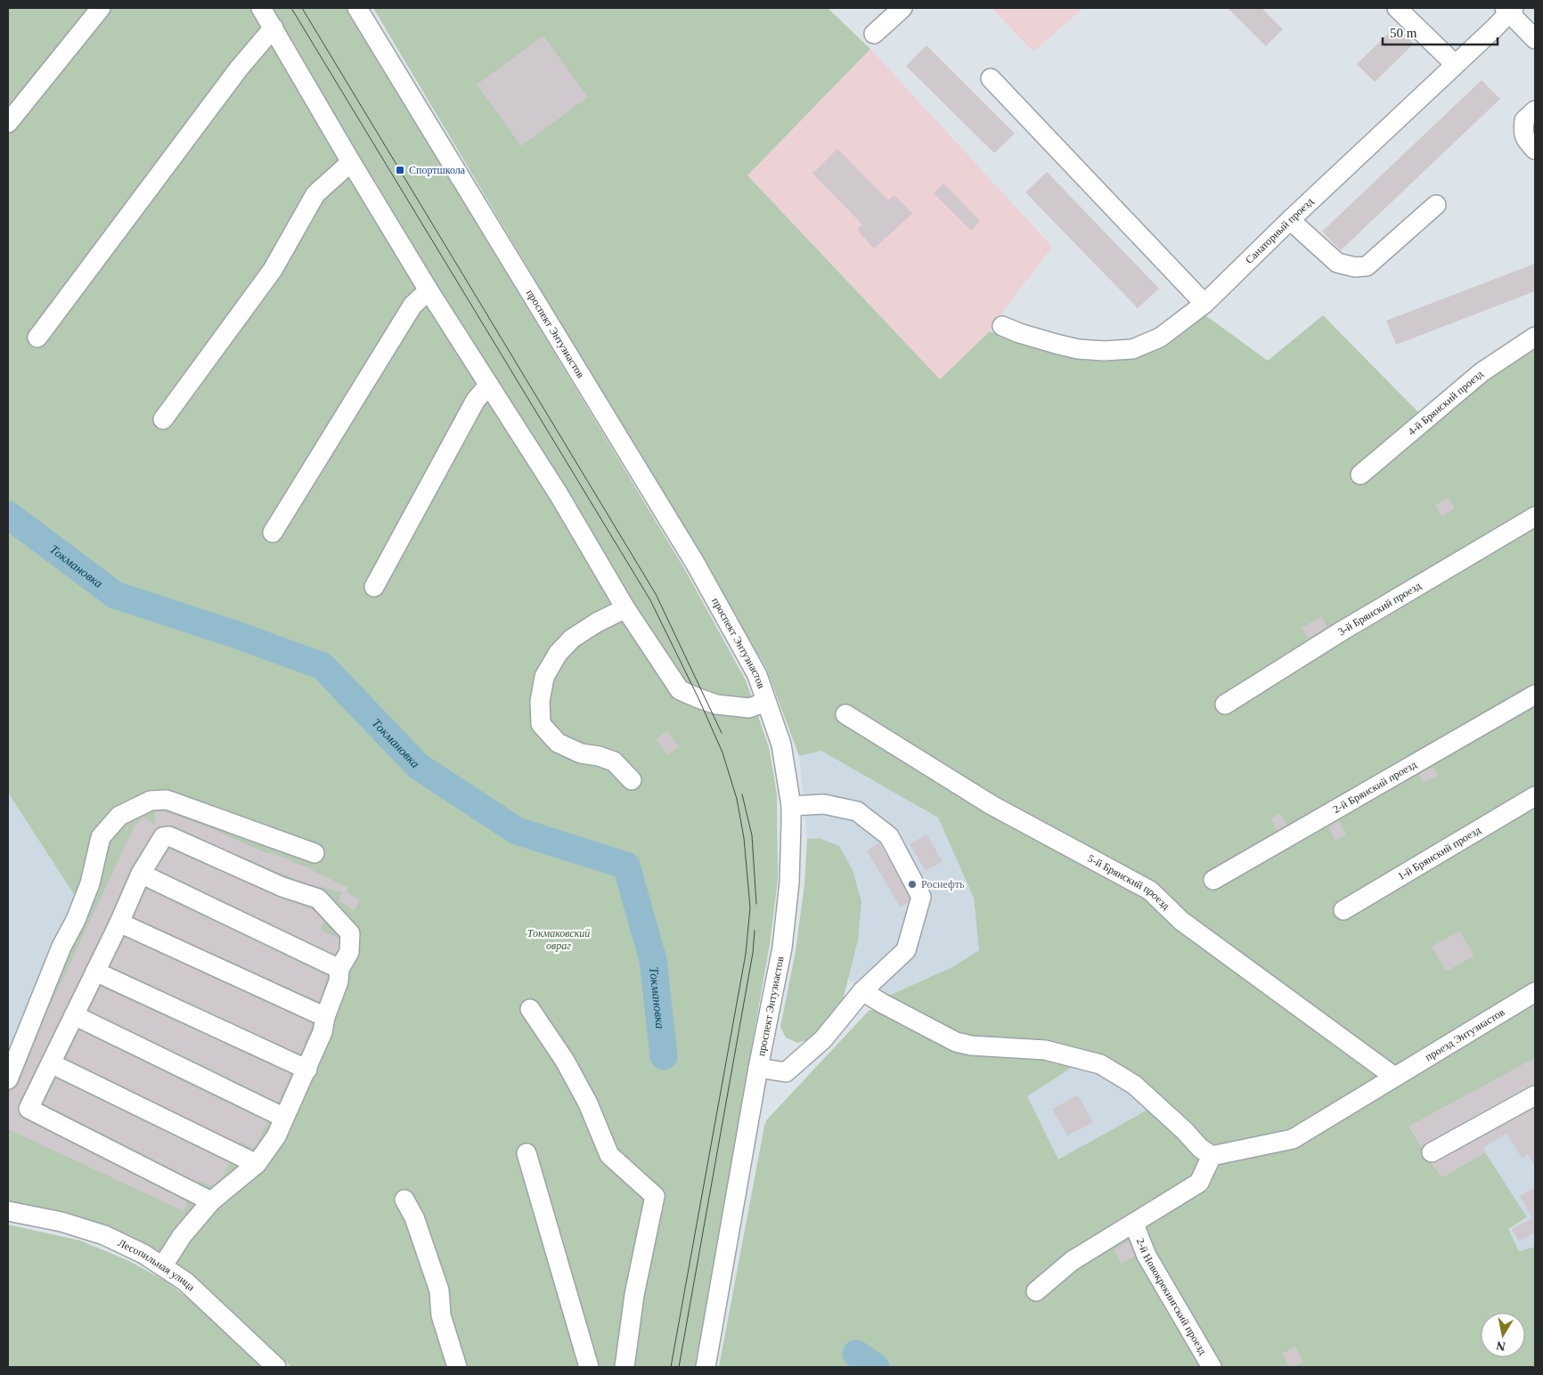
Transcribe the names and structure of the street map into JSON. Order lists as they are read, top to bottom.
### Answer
{
  "streets": {
    "street": [
      "Санаторный проезд",
      "проспект Энтузиастов",
      "4-й Брянский проезд",
      "3-й Брянский проезд",
      "2-й Брянский проезд",
      "1-й Брянский проезд",
      "5-й Брянский проезд",
      "проезд Энтузиастов",
      "Лесопильная улица",
      "2-й Новокрекингский проезд"
    ]
  },
  "crossings": [
    ["5-й Брянский проезд", "проезд Энтузиастов"]
  ],
  "water": ["Токмановка"],
  "parks": ["Токмаковский овраг"],
  "places": {
    "transit": ["Спортшкола"],
    "other": ["Роснефть"]
  },
  "scale_bar": "50 m",
  "north": "bottom"
}
